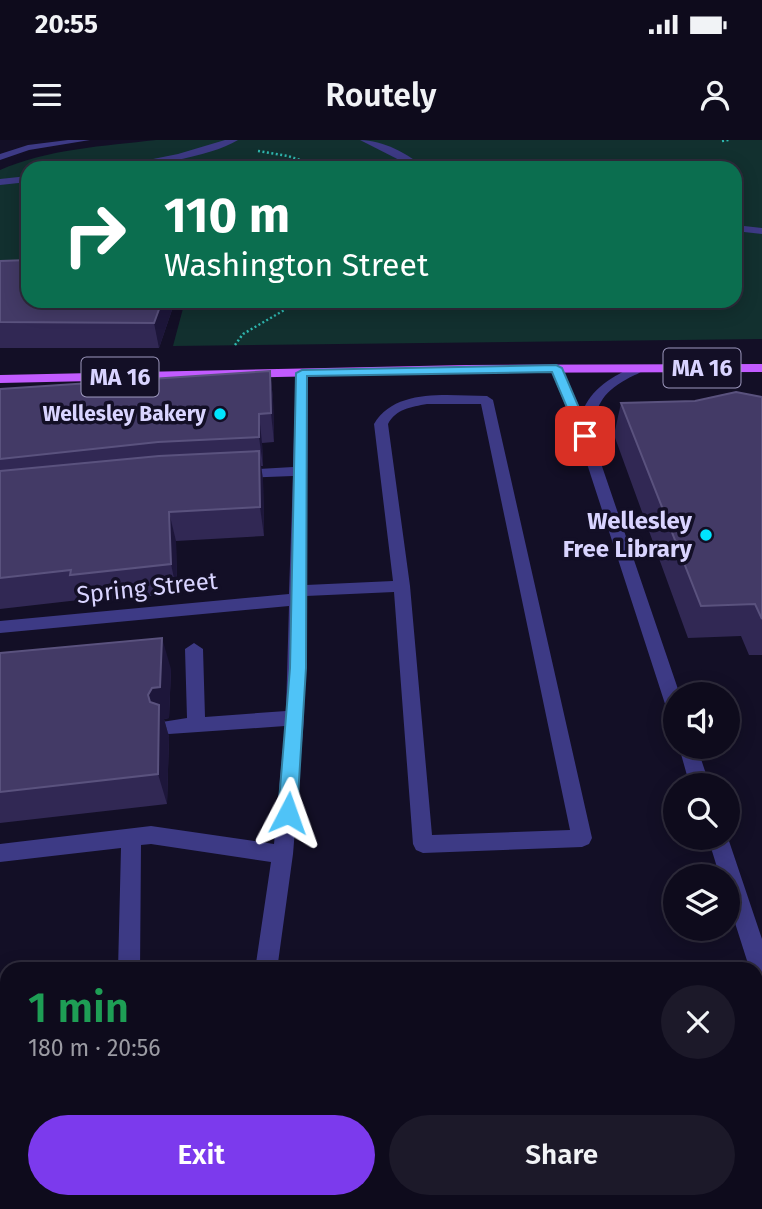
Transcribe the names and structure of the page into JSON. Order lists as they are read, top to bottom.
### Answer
{
  "streets": {
    "main road": ["MA 16"],
    "street": ["Spring Street"]
  },
  "places": ["Wellesley Bakery", "Wellesley Free Library"],
  "page": {
    "status": "20:55",
    "header": "Routely",
    "turn": ["110 m", "Washington Street"],
    "heading": ["1 min", "180 m · 20:56"],
    "buttons": ["Exit", "Share"]
  }
}
